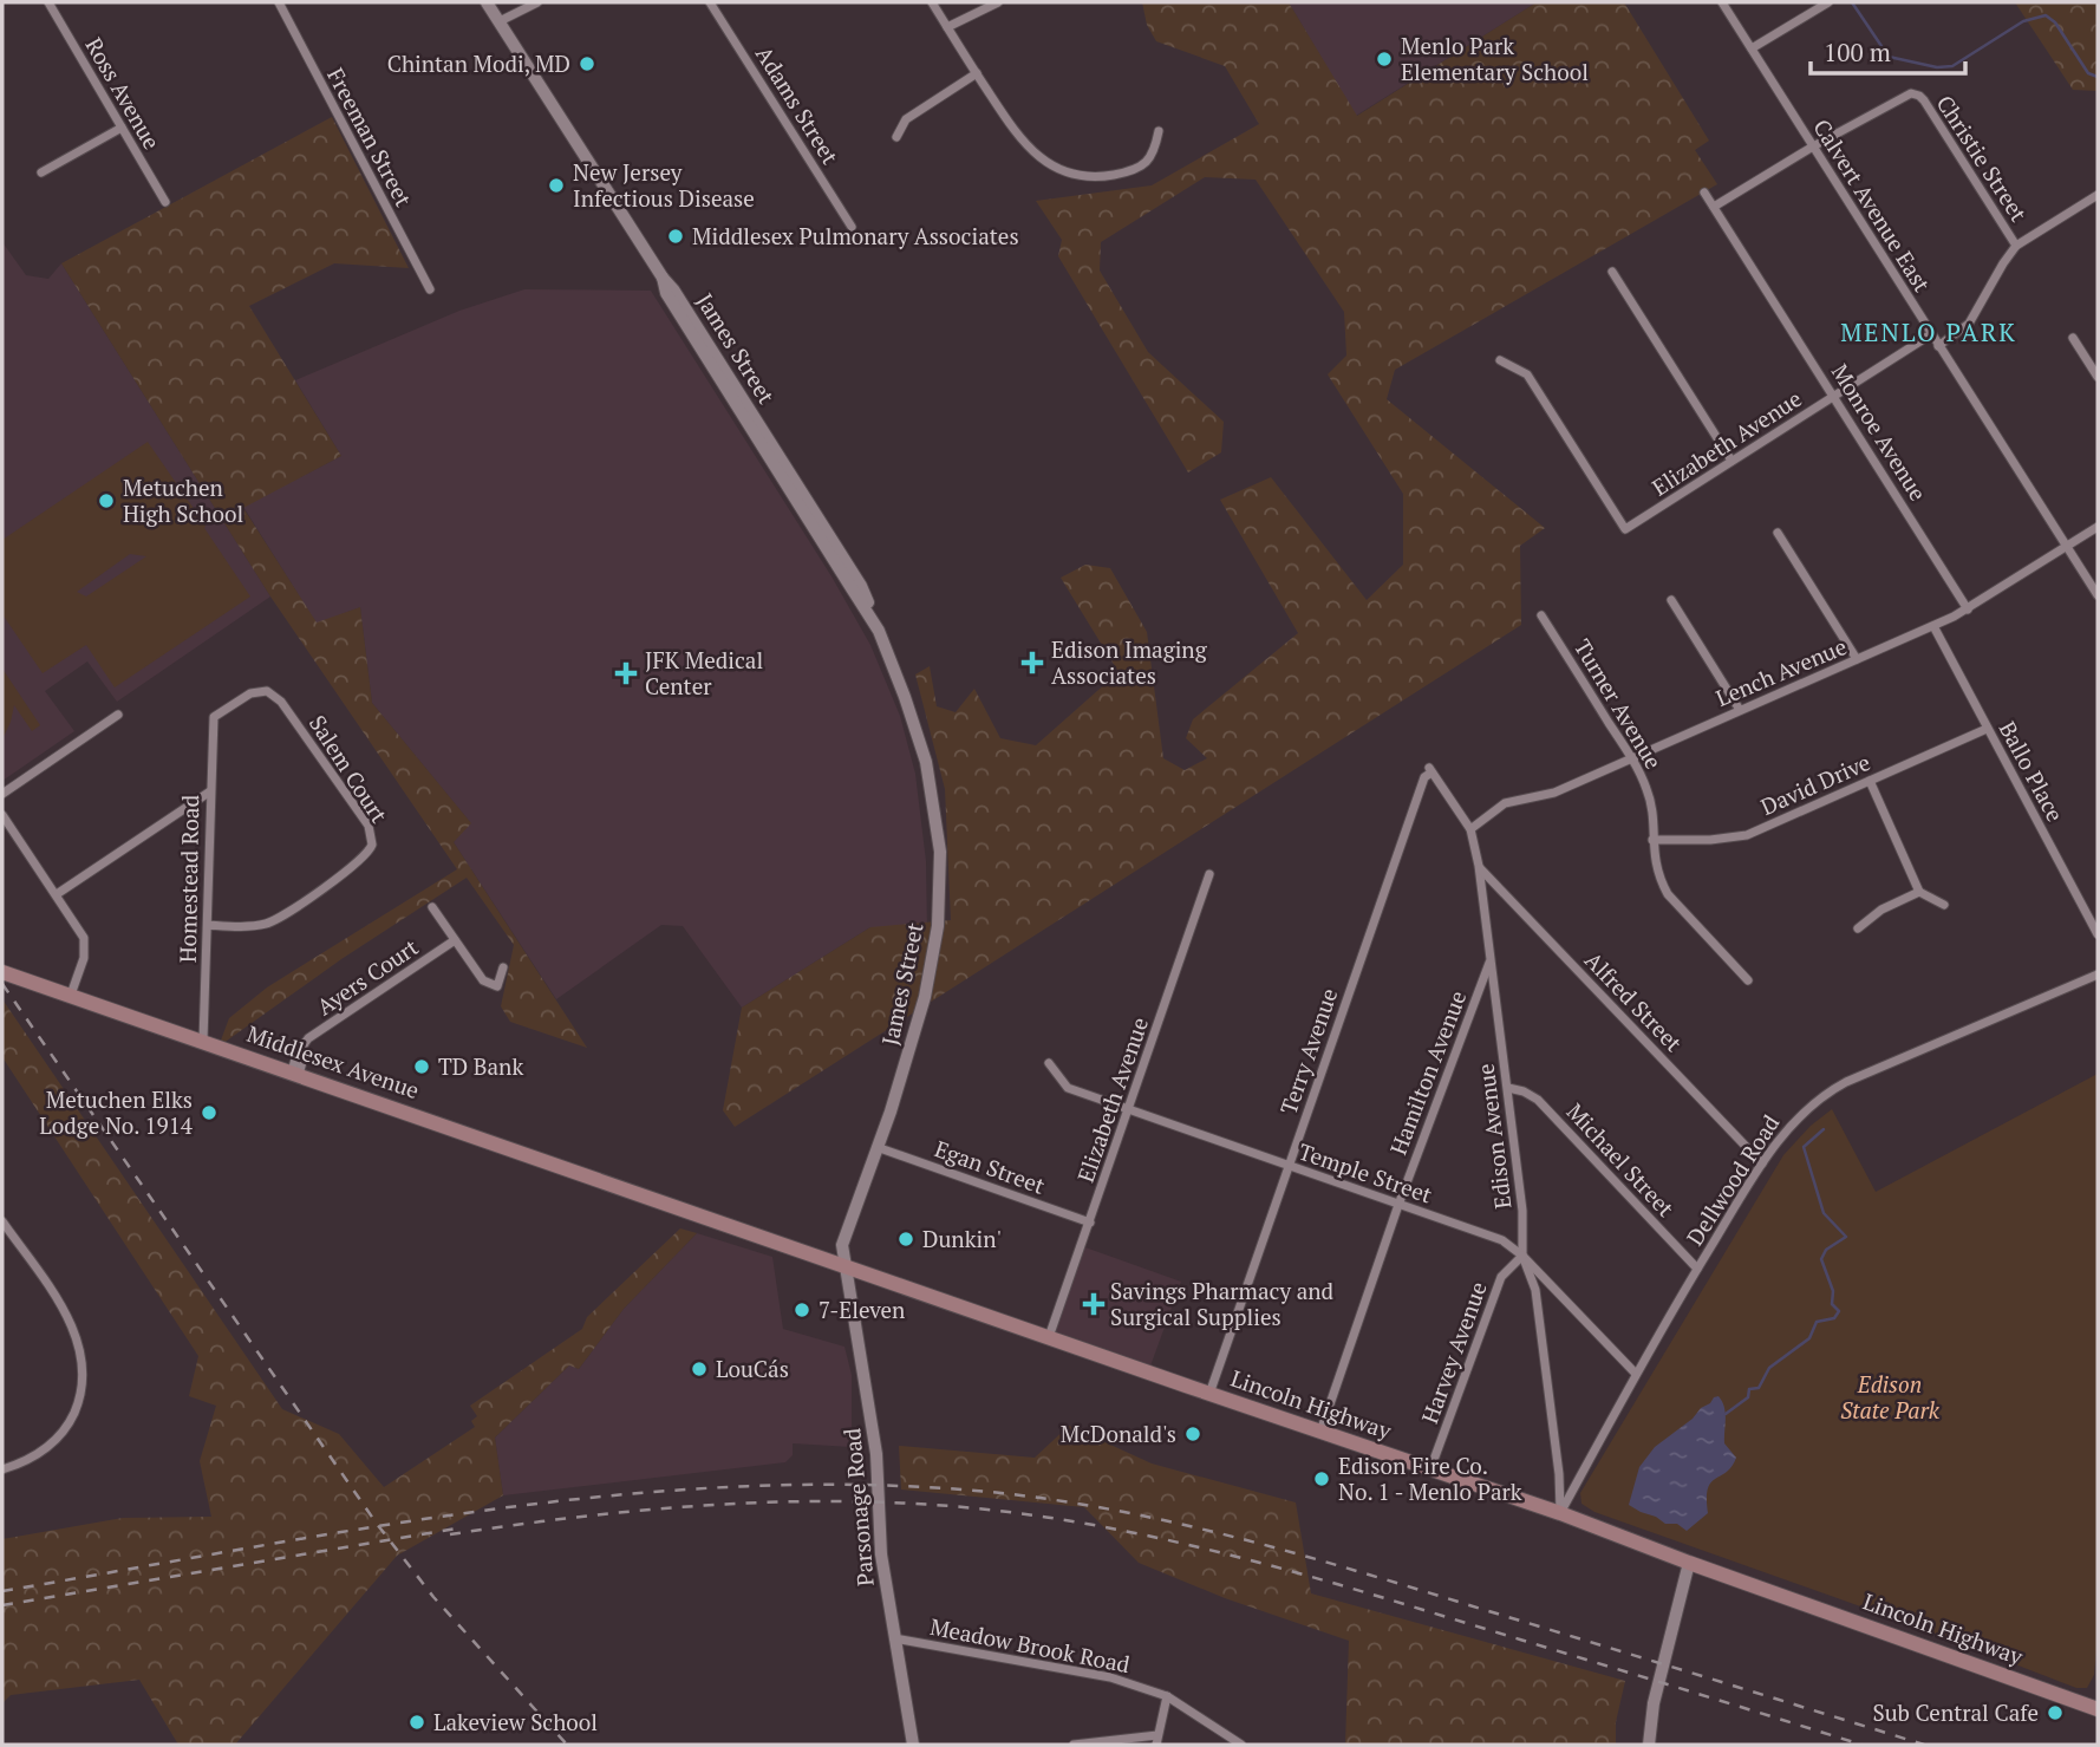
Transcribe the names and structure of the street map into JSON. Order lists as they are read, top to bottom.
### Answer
{
  "streets": {
    "main road": ["Middlesex Avenue", "Lincoln Highway"],
    "street": [
      "Ross Avenue",
      "Adams Street",
      "Freeman Street",
      "Christie Street",
      "Calvert Avenue East",
      "James Street",
      "Monroe Avenue",
      "Elizabeth Avenue",
      "Lench Avenue",
      "Turner Avenue",
      "Salem Court",
      "Ballo Place",
      "David Drive",
      "Homestead Road",
      "Ayers Court",
      "Alfred Street",
      "Terry Avenue",
      "Hamilton Avenue",
      "Edison Avenue",
      "Michael Street",
      "Egan Street",
      "Temple Street",
      "Dellwood Road",
      "Harvey Avenue",
      "Parsonage Road",
      "Meadow Brook Road"
    ]
  },
  "crossings": [
    ["Christie Street", "Calvert Avenue East"],
    ["Calvert Avenue East", "Elizabeth Avenue"],
    ["Calvert Avenue East", "Lench Avenue"],
    ["James Street", "Egan Street"],
    ["James Street", "Lincoln Highway"],
    ["James Street", "Parsonage Road"],
    ["Monroe Avenue", "Elizabeth Avenue"],
    ["Monroe Avenue", "Lench Avenue"],
    ["Elizabeth Avenue", "Egan Street"],
    ["Elizabeth Avenue", "Temple Street"],
    ["Elizabeth Avenue", "Lincoln Highway"],
    ["Lench Avenue", "Turner Avenue"],
    ["Lench Avenue", "Ballo Place"],
    ["Lench Avenue", "Edison Avenue"],
    ["Turner Avenue", "David Drive"],
    ["Salem Court", "Homestead Road"],
    ["Ballo Place", "David Drive"],
    ["Homestead Road", "Middlesex Avenue"],
    ["Ayers Court", "Middlesex Avenue"],
    ["Alfred Street", "Edison Avenue"],
    ["Alfred Street", "Dellwood Road"],
    ["Terry Avenue", "Edison Avenue"],
    ["Terry Avenue", "Temple Street"],
    ["Terry Avenue", "Lincoln Highway"],
    ["Middlesex Avenue", "Lincoln Highway"],
    ["Hamilton Avenue", "Edison Avenue"],
    ["Hamilton Avenue", "Temple Street"],
    ["Hamilton Avenue", "Lincoln Highway"],
    ["Edison Avenue", "Michael Street"],
    ["Edison Avenue", "Temple Street"],
    ["Edison Avenue", "Dellwood Road"],
    ["Edison Avenue", "Harvey Avenue"],
    ["Edison Avenue", "Lincoln Highway"],
    ["Michael Street", "Dellwood Road"],
    ["Temple Street", "Dellwood Road"],
    ["Temple Street", "Harvey Avenue"],
    ["Dellwood Road", "Lincoln Highway"],
    ["Harvey Avenue", "Lincoln Highway"],
    ["Lincoln Highway", "Parsonage Road"],
    ["Parsonage Road", "Meadow Brook Road"]
  ],
  "districts": ["MENLO PARK"],
  "parks": ["Edison State Park"],
  "places": {
    "other": [
      "Menlo Park Elementary School",
      "Chintan Modi, MD",
      "New Jersey Infectious Disease",
      "Middlesex Pulmonary Associates",
      "Metuchen High School",
      "TD Bank",
      "Metuchen Elks Lodge No. 1914",
      "Dunkin'",
      "7-Eleven",
      "LouCás",
      "McDonald's",
      "Edison Fire Co. No. 1 - Menlo Park",
      "Sub Central Cafe",
      "Lakeview School"
    ],
    "health": ["Edison Imaging Associates", "JFK Medical Center", "Savings Pharmacy and Surgical Supplies"]
  },
  "scale_bar": "100 m"
}
